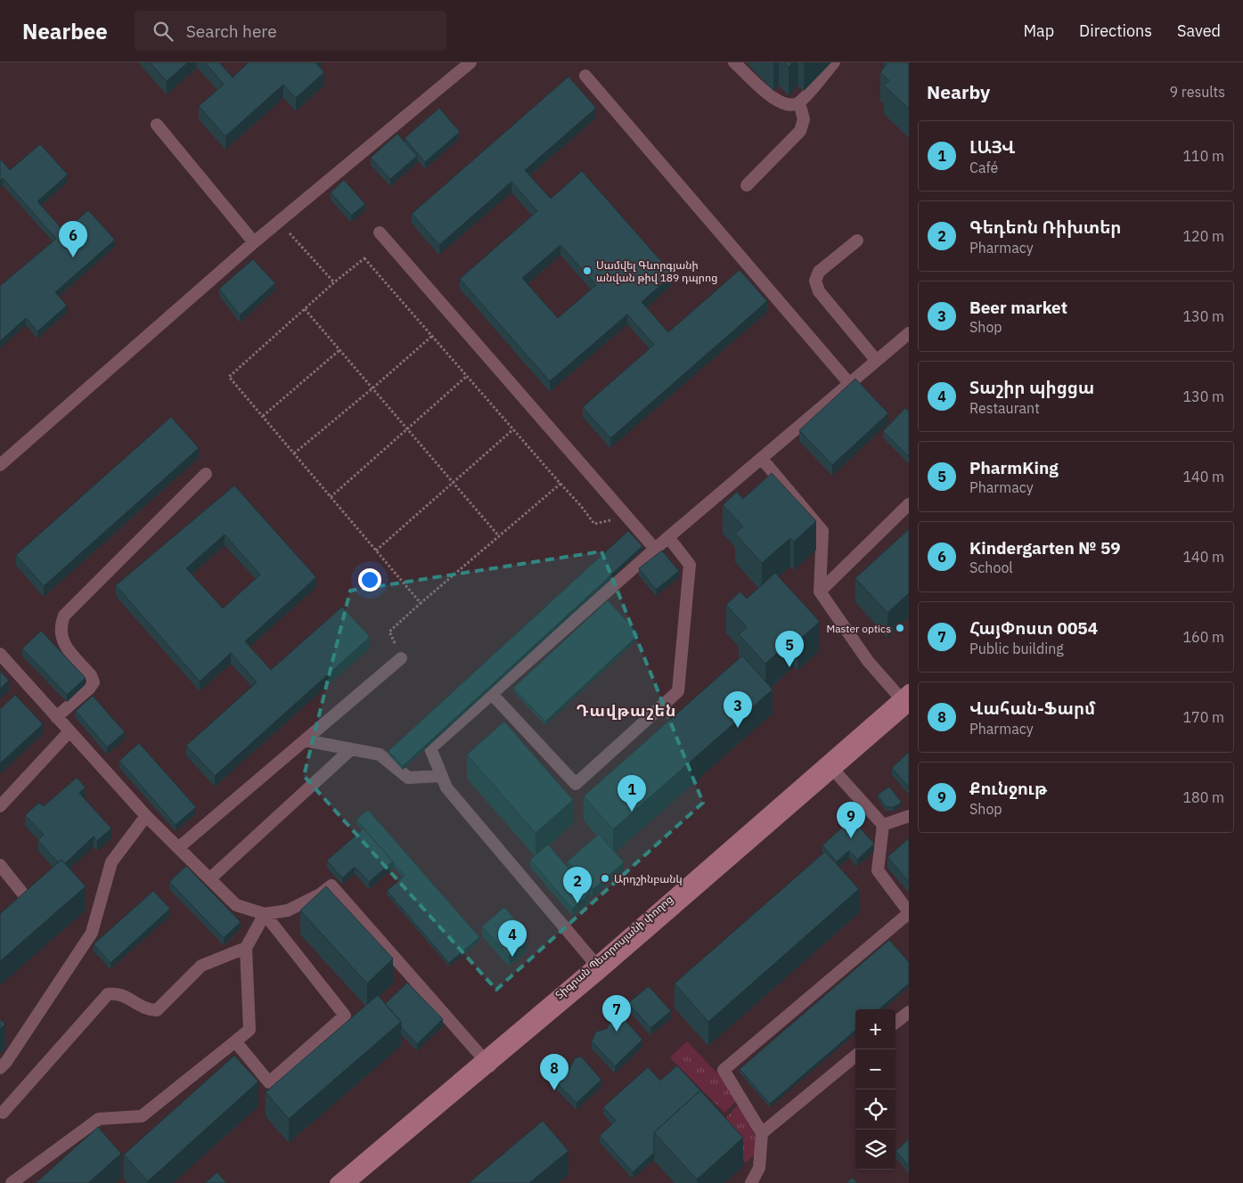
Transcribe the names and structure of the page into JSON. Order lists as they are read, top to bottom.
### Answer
{
  "streets": {
    "main road": ["Տիգրան Պետրոսյանի փողոց"]
  },
  "districts": ["Դավթաշեն"],
  "places": ["Սամվել Գևորգյանի անվան թիվ 189 դպրոց", "Master optics", "Արդշինբանկ"],
  "page": {
    "header": "Nearbee",
    "search": "Search here",
    "nav": ["Map", "Directions", "Saved"],
    "heading": ["Nearby", "9 results"],
    "list": [
      {
        "mark": "1",
        "name": "ԼԱՅՎ",
        "note": "Café",
        "value": "110 m"
      },
      {
        "mark": "2",
        "name": "Գեդեոն Ռիխտեր",
        "note": "Pharmacy",
        "value": "120 m"
      },
      {
        "mark": "3",
        "name": "Beer market",
        "note": "Shop",
        "value": "130 m"
      },
      {
        "mark": "4",
        "name": "Տաշիր պիցցա",
        "note": "Restaurant",
        "value": "130 m"
      },
      {
        "mark": "5",
        "name": "PharmKing",
        "note": "Pharmacy",
        "value": "140 m"
      },
      {
        "mark": "6",
        "name": "Kindergarten № 59",
        "note": "School",
        "value": "140 m"
      },
      {
        "mark": "7",
        "name": "ՀայՓոստ 0054",
        "note": "Public building",
        "value": "160 m"
      },
      {
        "mark": "8",
        "name": "Վահան-Ֆարմ",
        "note": "Pharmacy",
        "value": "170 m"
      },
      {
        "mark": "9",
        "name": "Քունջութ",
        "note": "Shop",
        "value": "180 m"
      }
    ],
    "pins": [
      "6",
      "5",
      "3",
      "1",
      "9",
      "2",
      "4",
      "7",
      "8"
    ],
    "map_buttons": ["+", "−"]
  }
}
